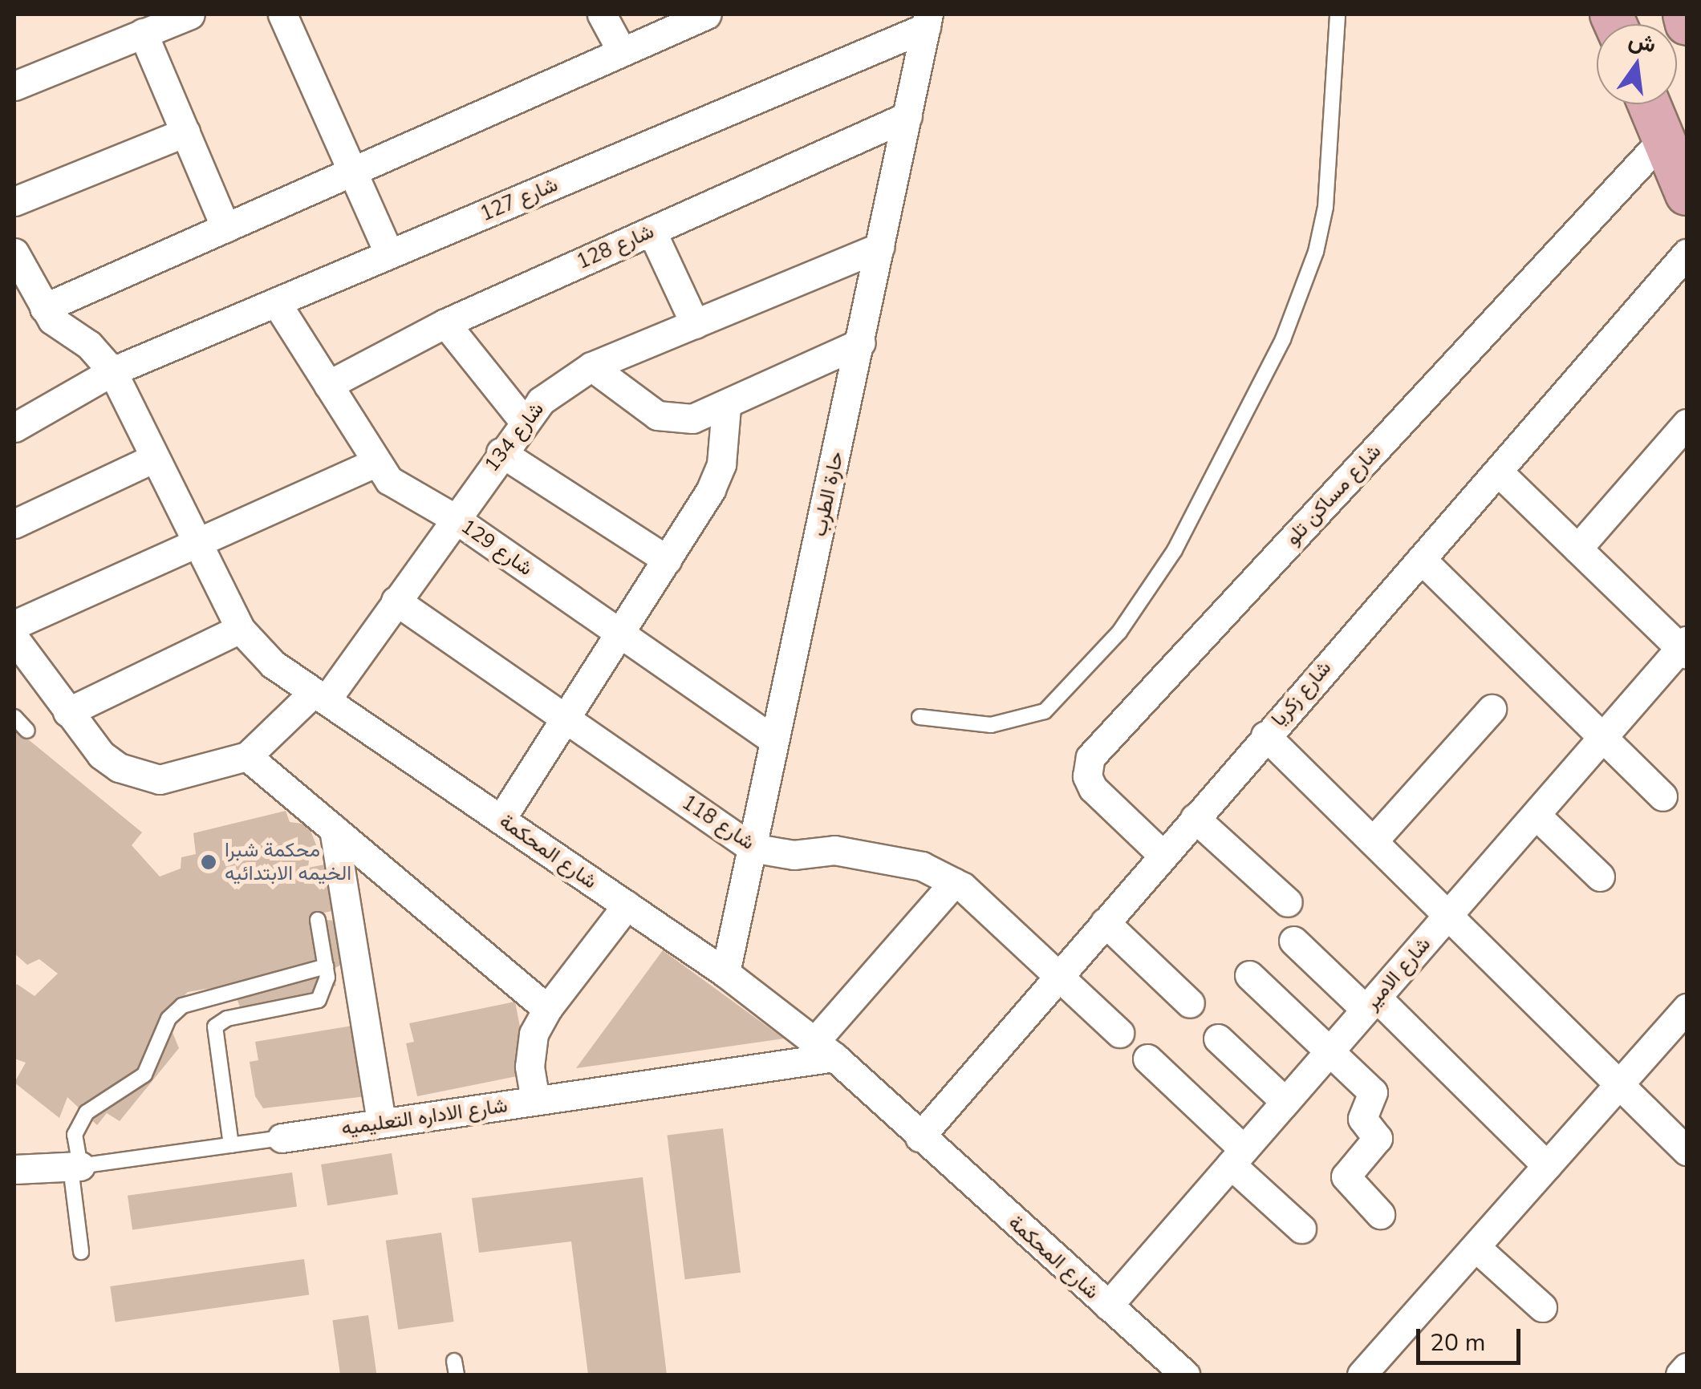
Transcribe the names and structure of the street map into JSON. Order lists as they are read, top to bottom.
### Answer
{
  "streets": {
    "street": [
      "شارع 127",
      "شارع 128",
      "شارع 134",
      "حارة الطرب",
      "شارع مساكن تلو",
      "شارع 129",
      "شارع زكريا",
      "شارع 118",
      "شارع المحكمة",
      "شارع الامير",
      "شارع الاداره التعليميه"
    ]
  },
  "crossings": [
    ["شارع 127", "حارة الطرب"],
    ["شارع 127", "شارع 129"],
    ["شارع 127", "شارع المحكمة"],
    ["شارع 128", "حارة الطرب"],
    ["شارع 128", "شارع 129"],
    ["شارع 134", "حارة الطرب"],
    ["شارع 134", "شارع 129"],
    ["شارع 134", "شارع 118"],
    ["شارع 134", "شارع المحكمة"],
    ["حارة الطرب", "شارع 129"],
    ["حارة الطرب", "شارع 118"],
    ["حارة الطرب", "شارع المحكمة"],
    ["شارع مساكن تلو", "شارع زكريا"],
    ["شارع زكريا", "شارع 118"],
    ["شارع زكريا", "شارع المحكمة"],
    ["شارع المحكمة", "شارع الامير"],
    ["شارع المحكمة", "شارع الاداره التعليميه"]
  ],
  "places": ["محكمة شبرا الخيمه الابتدائيه"],
  "scale_bar": "20 m",
  "north": "top"
}
